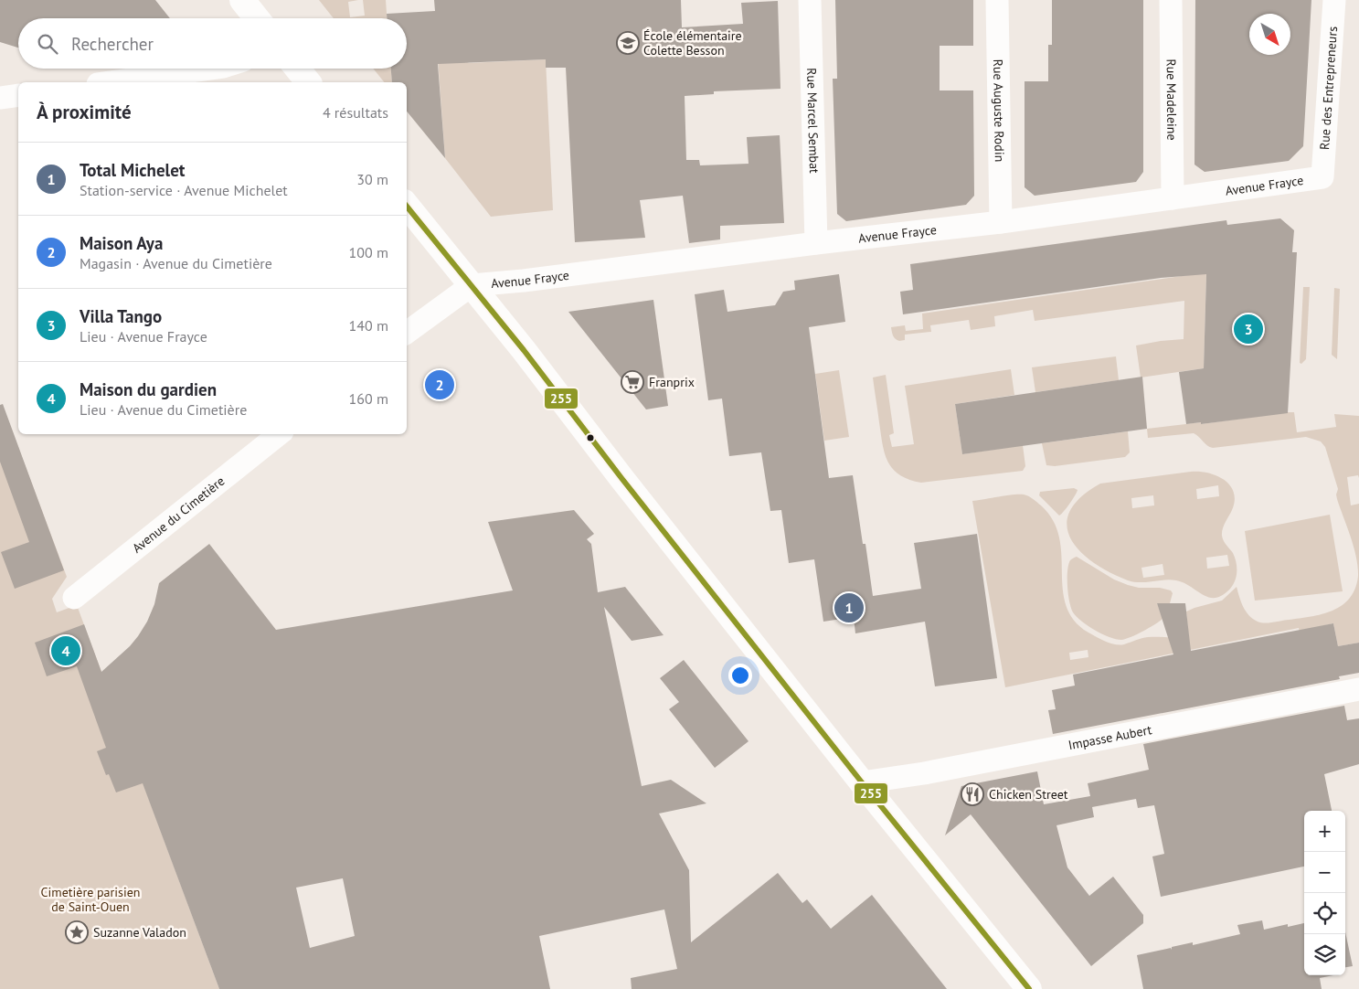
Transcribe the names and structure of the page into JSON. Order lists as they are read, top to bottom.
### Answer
{
  "streets": {
    "street": [
      "Rue des Entrepreneurs",
      "Rue Madeleine",
      "Rue Auguste Rodin",
      "Rue Marcel Sembat",
      "Avenue Frayce",
      "Avenue du Cimetière",
      "Impasse Aubert"
    ]
  },
  "crossings": [
    ["Rue des Entrepreneurs", "Avenue Frayce"],
    ["Rue Madeleine", "Avenue Frayce"],
    ["Rue Auguste Rodin", "Avenue Frayce"],
    ["Rue Marcel Sembat", "Avenue Frayce"]
  ],
  "parks": ["Cimetière parisien de Saint-Ouen"],
  "places": {
    "school or university": ["École élémentaire Colette Besson"],
    "supermarket": ["Franprix"],
    "restaurant": ["Chicken Street"],
    "place": ["Suzanne Valadon"]
  },
  "lines": ["transit line 255"],
  "north": "bottom right",
  "page": {
    "search": "Rechercher",
    "heading": ["À proximité", "4 résultats"],
    "list": [
      {
        "mark": "1",
        "name": "Total Michelet",
        "note": "Station-service · Avenue Michelet",
        "value": "30 m"
      },
      {
        "mark": "2",
        "name": "Maison Aya",
        "note": "Magasin · Avenue du Cimetière",
        "value": "100 m"
      },
      {
        "mark": "3",
        "name": "Villa Tango",
        "note": "Lieu · Avenue Frayce",
        "value": "140 m"
      },
      {
        "mark": "4",
        "name": "Maison du gardien",
        "note": "Lieu · Avenue du Cimetière",
        "value": "160 m"
      }
    ],
    "pins": [
      "3",
      "2",
      "1",
      "4"
    ],
    "map_buttons": ["+", "−"]
  }
}
